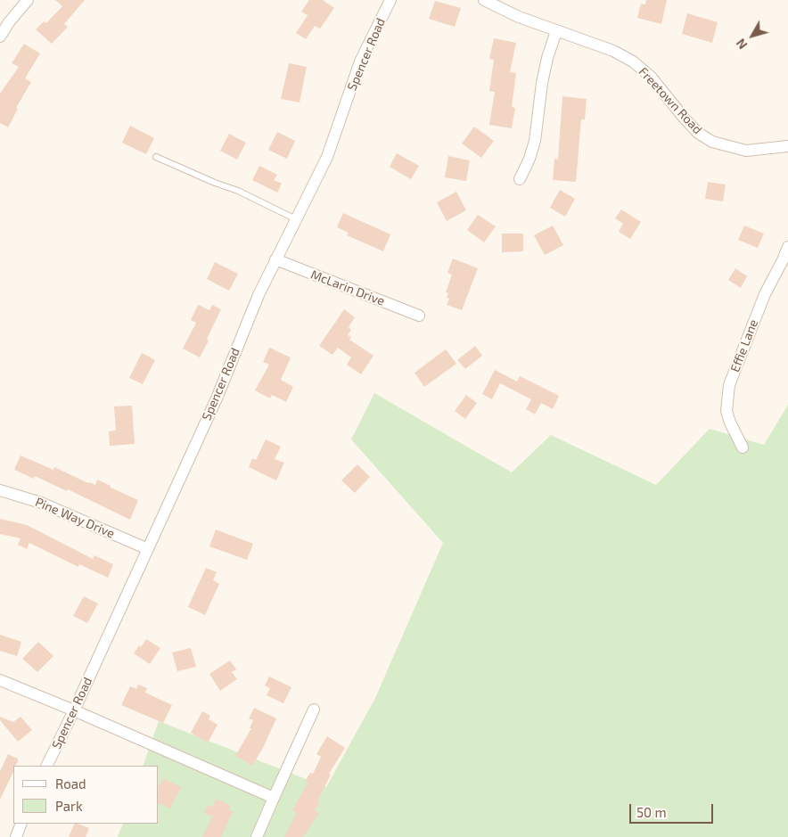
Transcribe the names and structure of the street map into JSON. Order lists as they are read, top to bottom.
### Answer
{
  "streets": {
    "street": [
      "Spencer Road",
      "Freetown Road",
      "McLarin Drive",
      "Effie Lane",
      "Pine Way Drive"
    ]
  },
  "crossings": [
    ["Spencer Road", "McLarin Drive"],
    ["Spencer Road", "Pine Way Drive"]
  ],
  "legend": ["Road", "Park"],
  "scale_bar": "50 m",
  "north": "bottom left"
}
